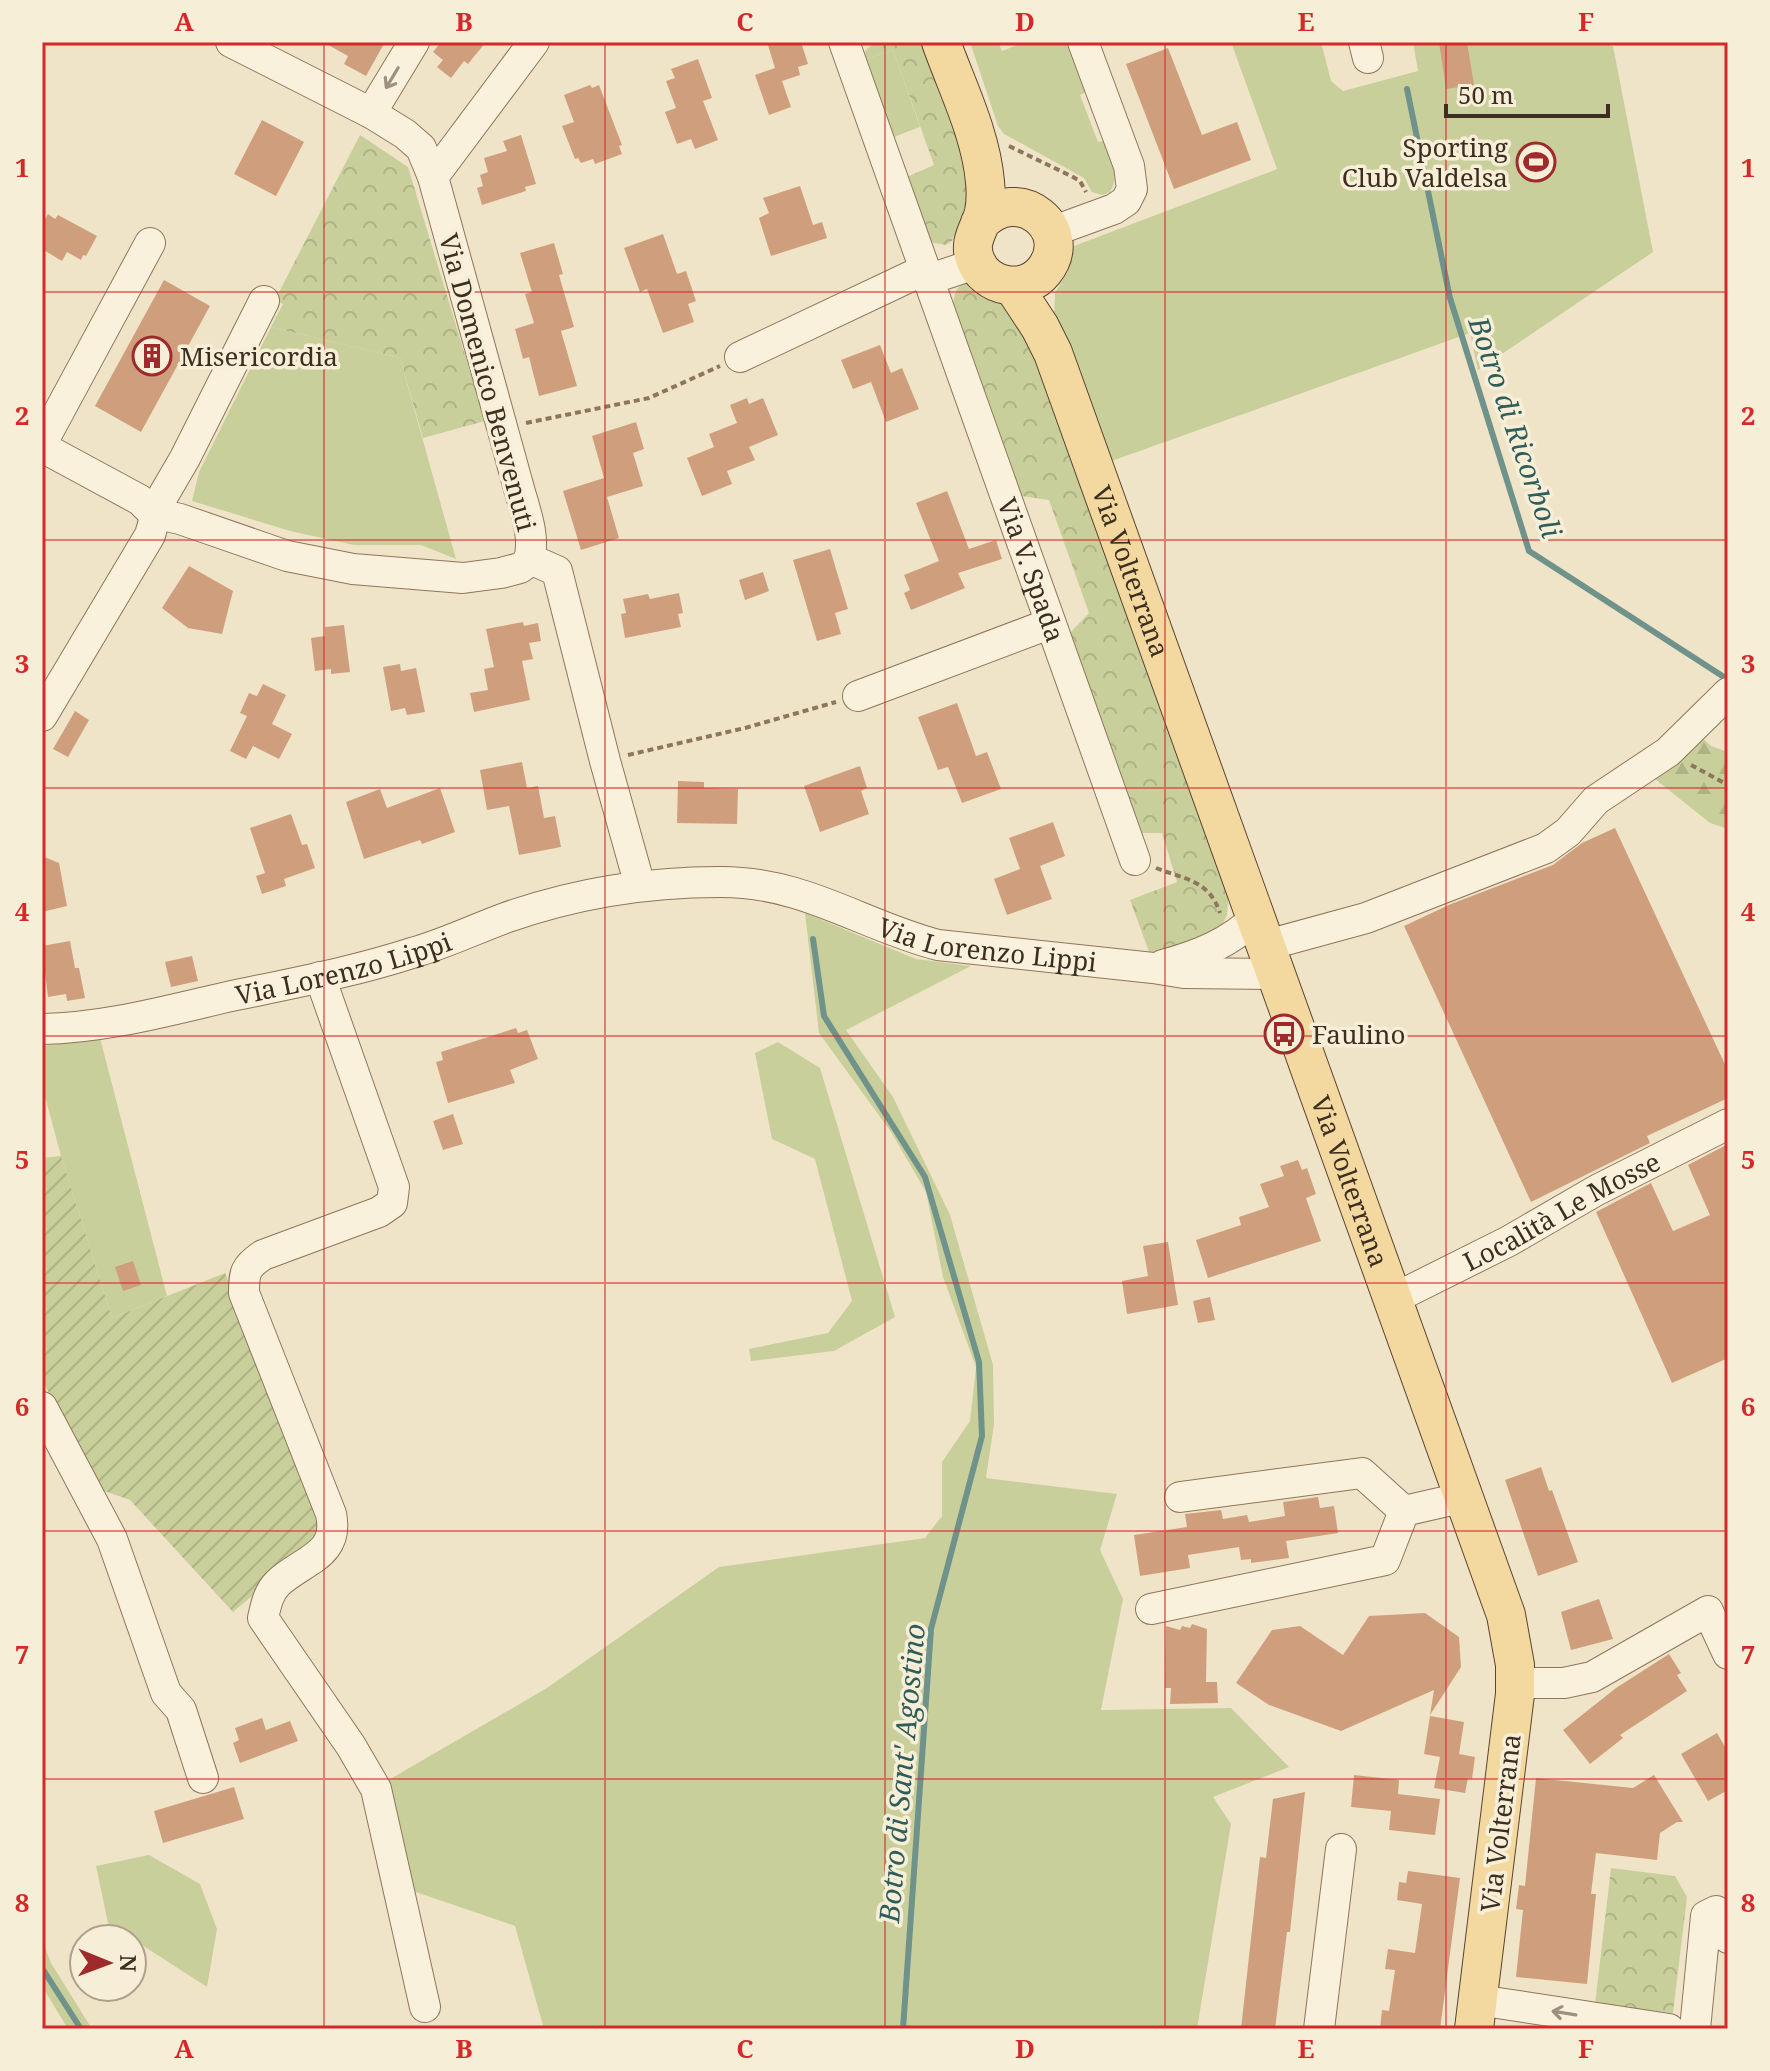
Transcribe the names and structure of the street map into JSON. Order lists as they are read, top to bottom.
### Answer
{
  "streets": {
    "main road": ["Via Volterrana"],
    "street": [
      "Via Domenico Benvenuti",
      "Via V. Spada",
      "Via Lorenzo Lippi",
      "Località Le Mosse"
    ]
  },
  "crossings": [
    ["Via Volterrana", "Via Lorenzo Lippi"],
    ["Via Volterrana", "Località Le Mosse"]
  ],
  "water": ["Botro di Ricorboli", "Botro di Sant' Agostino"],
  "places": {
    "sports": ["Sporting Club Valdelsa"],
    "building": ["Misericordia"],
    "bus stop": ["Faulino"]
  },
  "scale_bar": "50 m",
  "north": "right",
  "grid": {
    "columns": [
      "A",
      "B",
      "C",
      "D",
      "E",
      "F"
    ],
    "rows": [
      "1",
      "2",
      "3",
      "4",
      "5",
      "6",
      "7",
      "8"
    ]
  }
}
